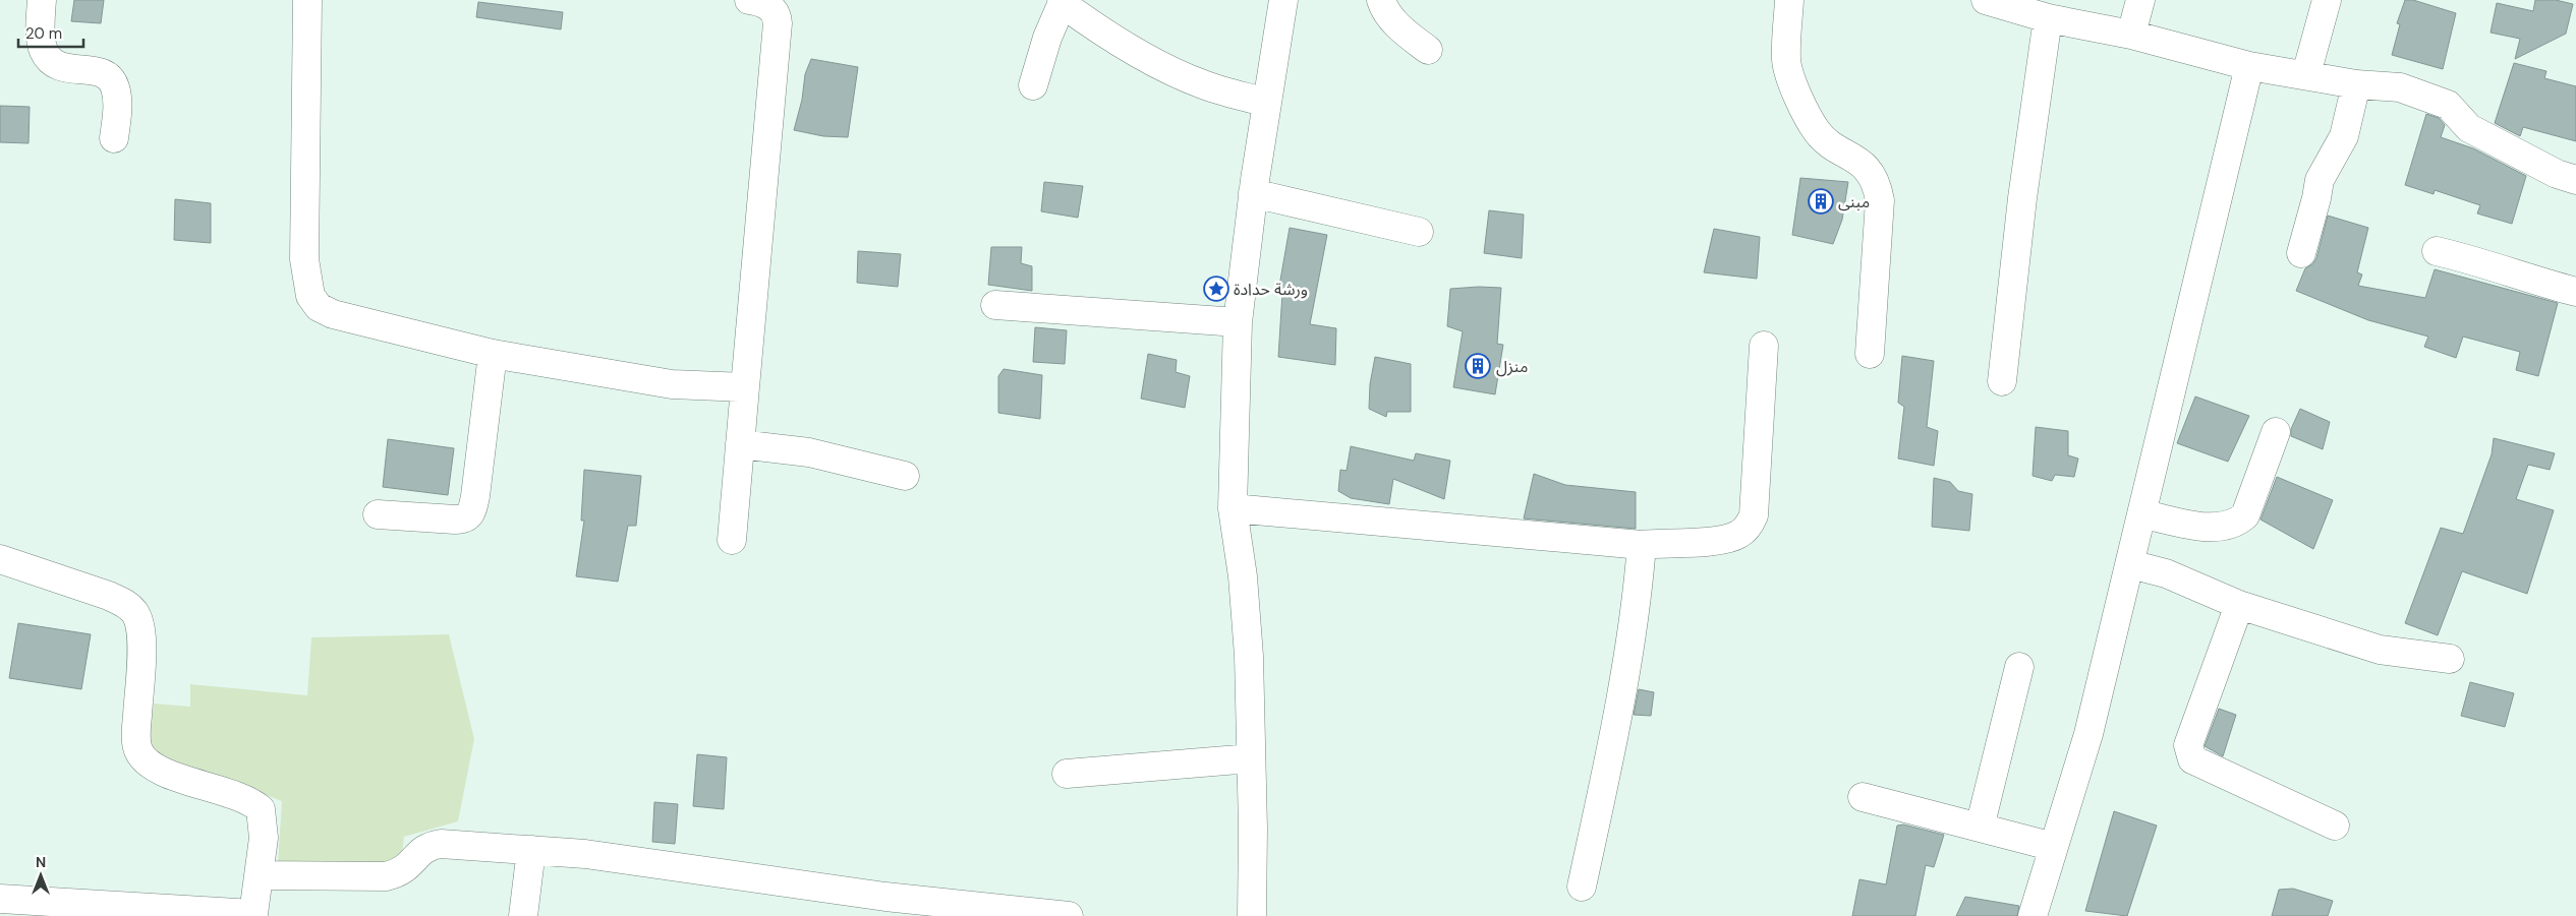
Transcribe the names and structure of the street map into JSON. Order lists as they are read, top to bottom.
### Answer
{
  "places": {
    "building": ["مبنى", "منزل"],
    "place": ["ورشة حدادة"]
  },
  "scale_bar": "20 m",
  "north": "top"
}
